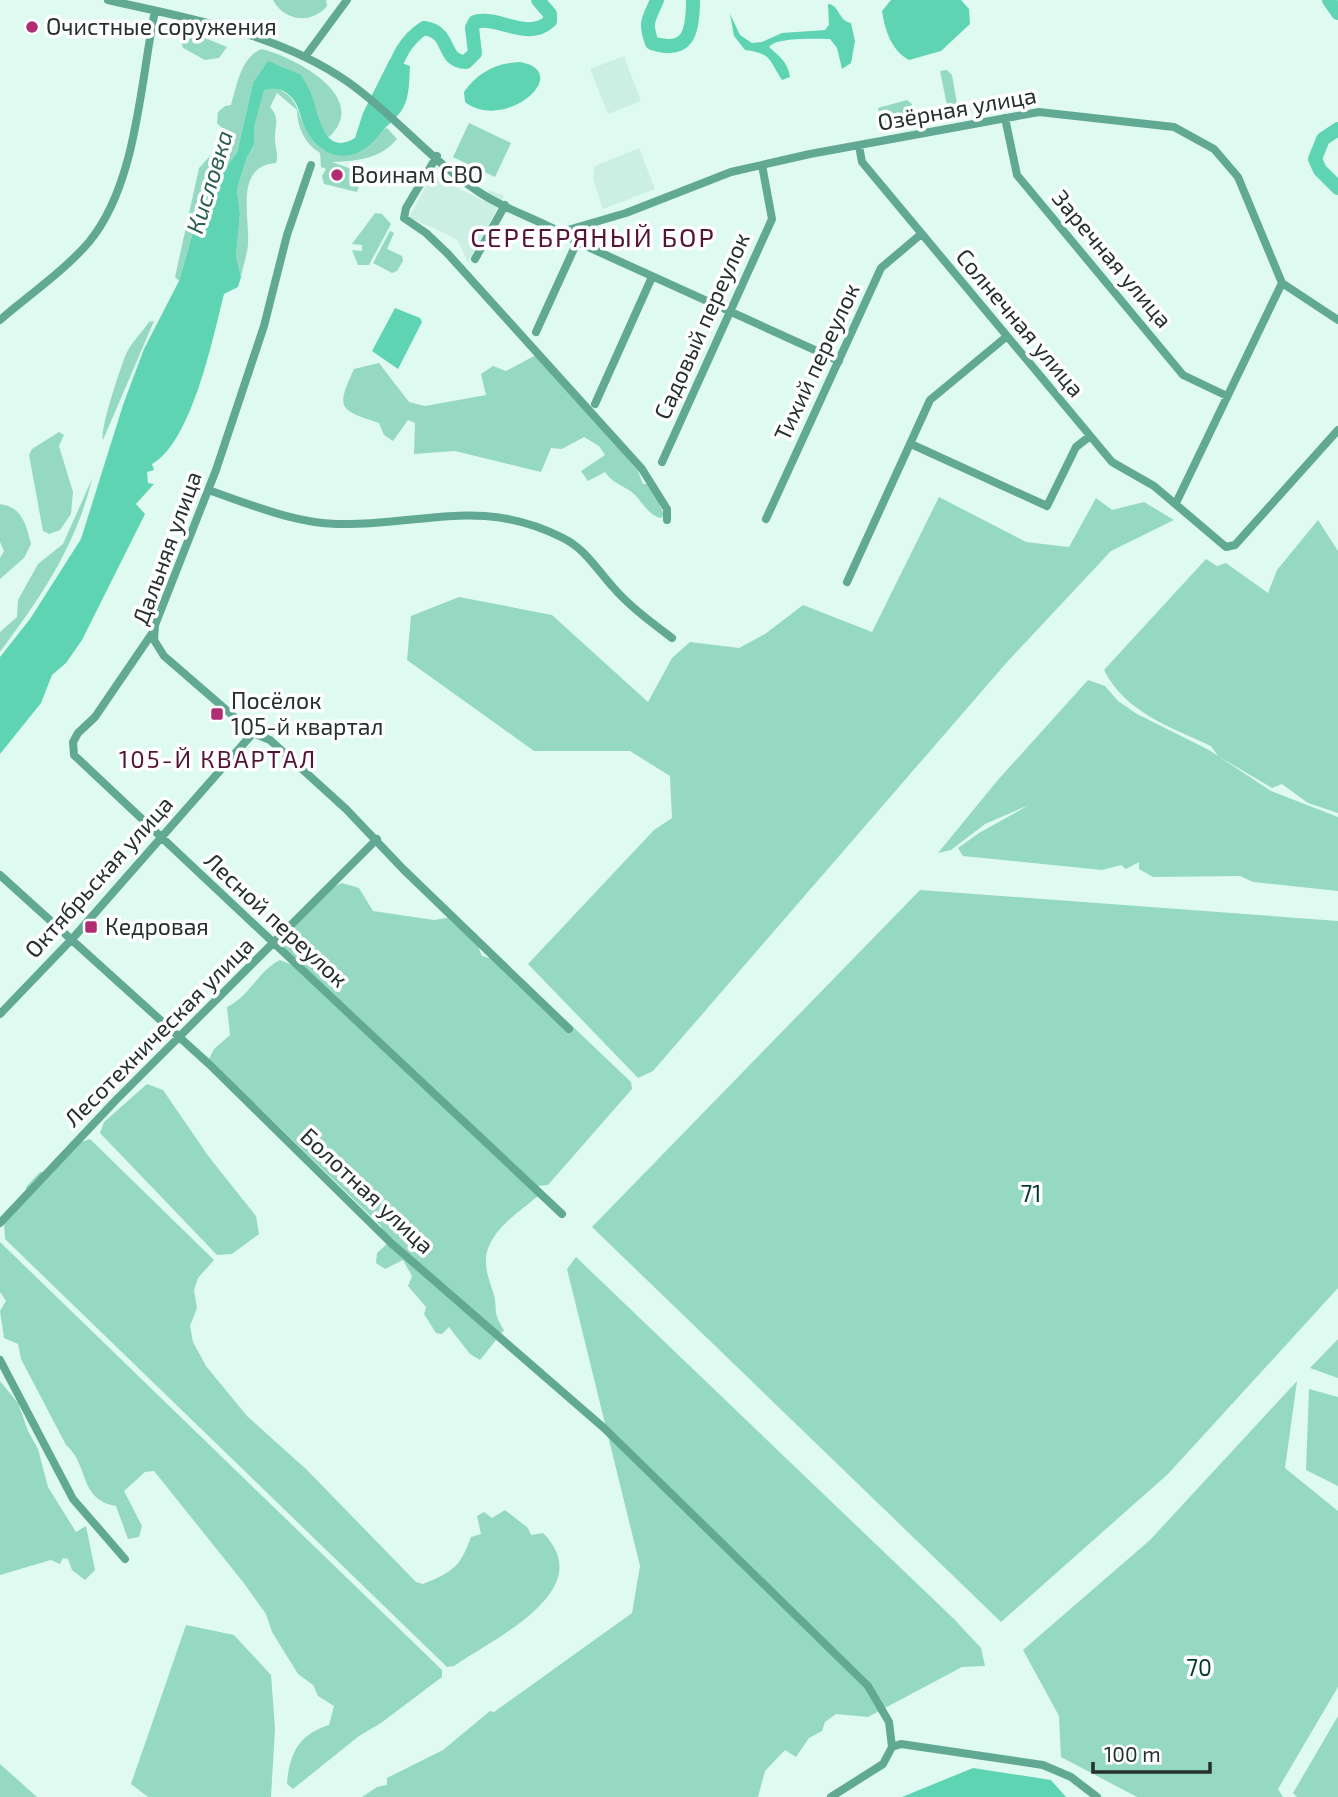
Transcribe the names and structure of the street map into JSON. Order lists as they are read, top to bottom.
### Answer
{
  "streets": {
    "street": [
      "Озёрная улица",
      "Заречная улица",
      "Солнечная улица",
      "Садовый переулок",
      "Тихий переулок",
      "Дальняя улица",
      "Октябрьская улица",
      "Лесной переулок",
      "Лесотехническая улица",
      "Болотная улица"
    ]
  },
  "crossings": [
    ["Озёрная улица", "Заречная улица"],
    ["Озёрная улица", "Солнечная улица"],
    ["Озёрная улица", "Садовый переулок"],
    ["Солнечная улица", "Тихий переулок"],
    ["Дальняя улица", "Октябрьская улица"],
    ["Дальняя улица", "Лесной переулок"],
    ["Дальняя улица", "Лесотехническая улица"],
    ["Октябрьская улица", "Лесной переулок"],
    ["Октябрьская улица", "Болотная улица"],
    ["Лесной переулок", "Лесотехническая улица"],
    ["Лесотехническая улица", "Болотная улица"]
  ],
  "districts": ["СЕРЕБРЯНЫЙ БОР", "105-Й КВАРТАЛ"],
  "water": ["Кисловка"],
  "parks": ["71", "70"],
  "places": {
    "other": ["Очистные соружения", "Воинам СВО"],
    "transit": ["Посёлок 105-й квартал", "Кедровая"]
  },
  "scale_bar": "100 m"
}
